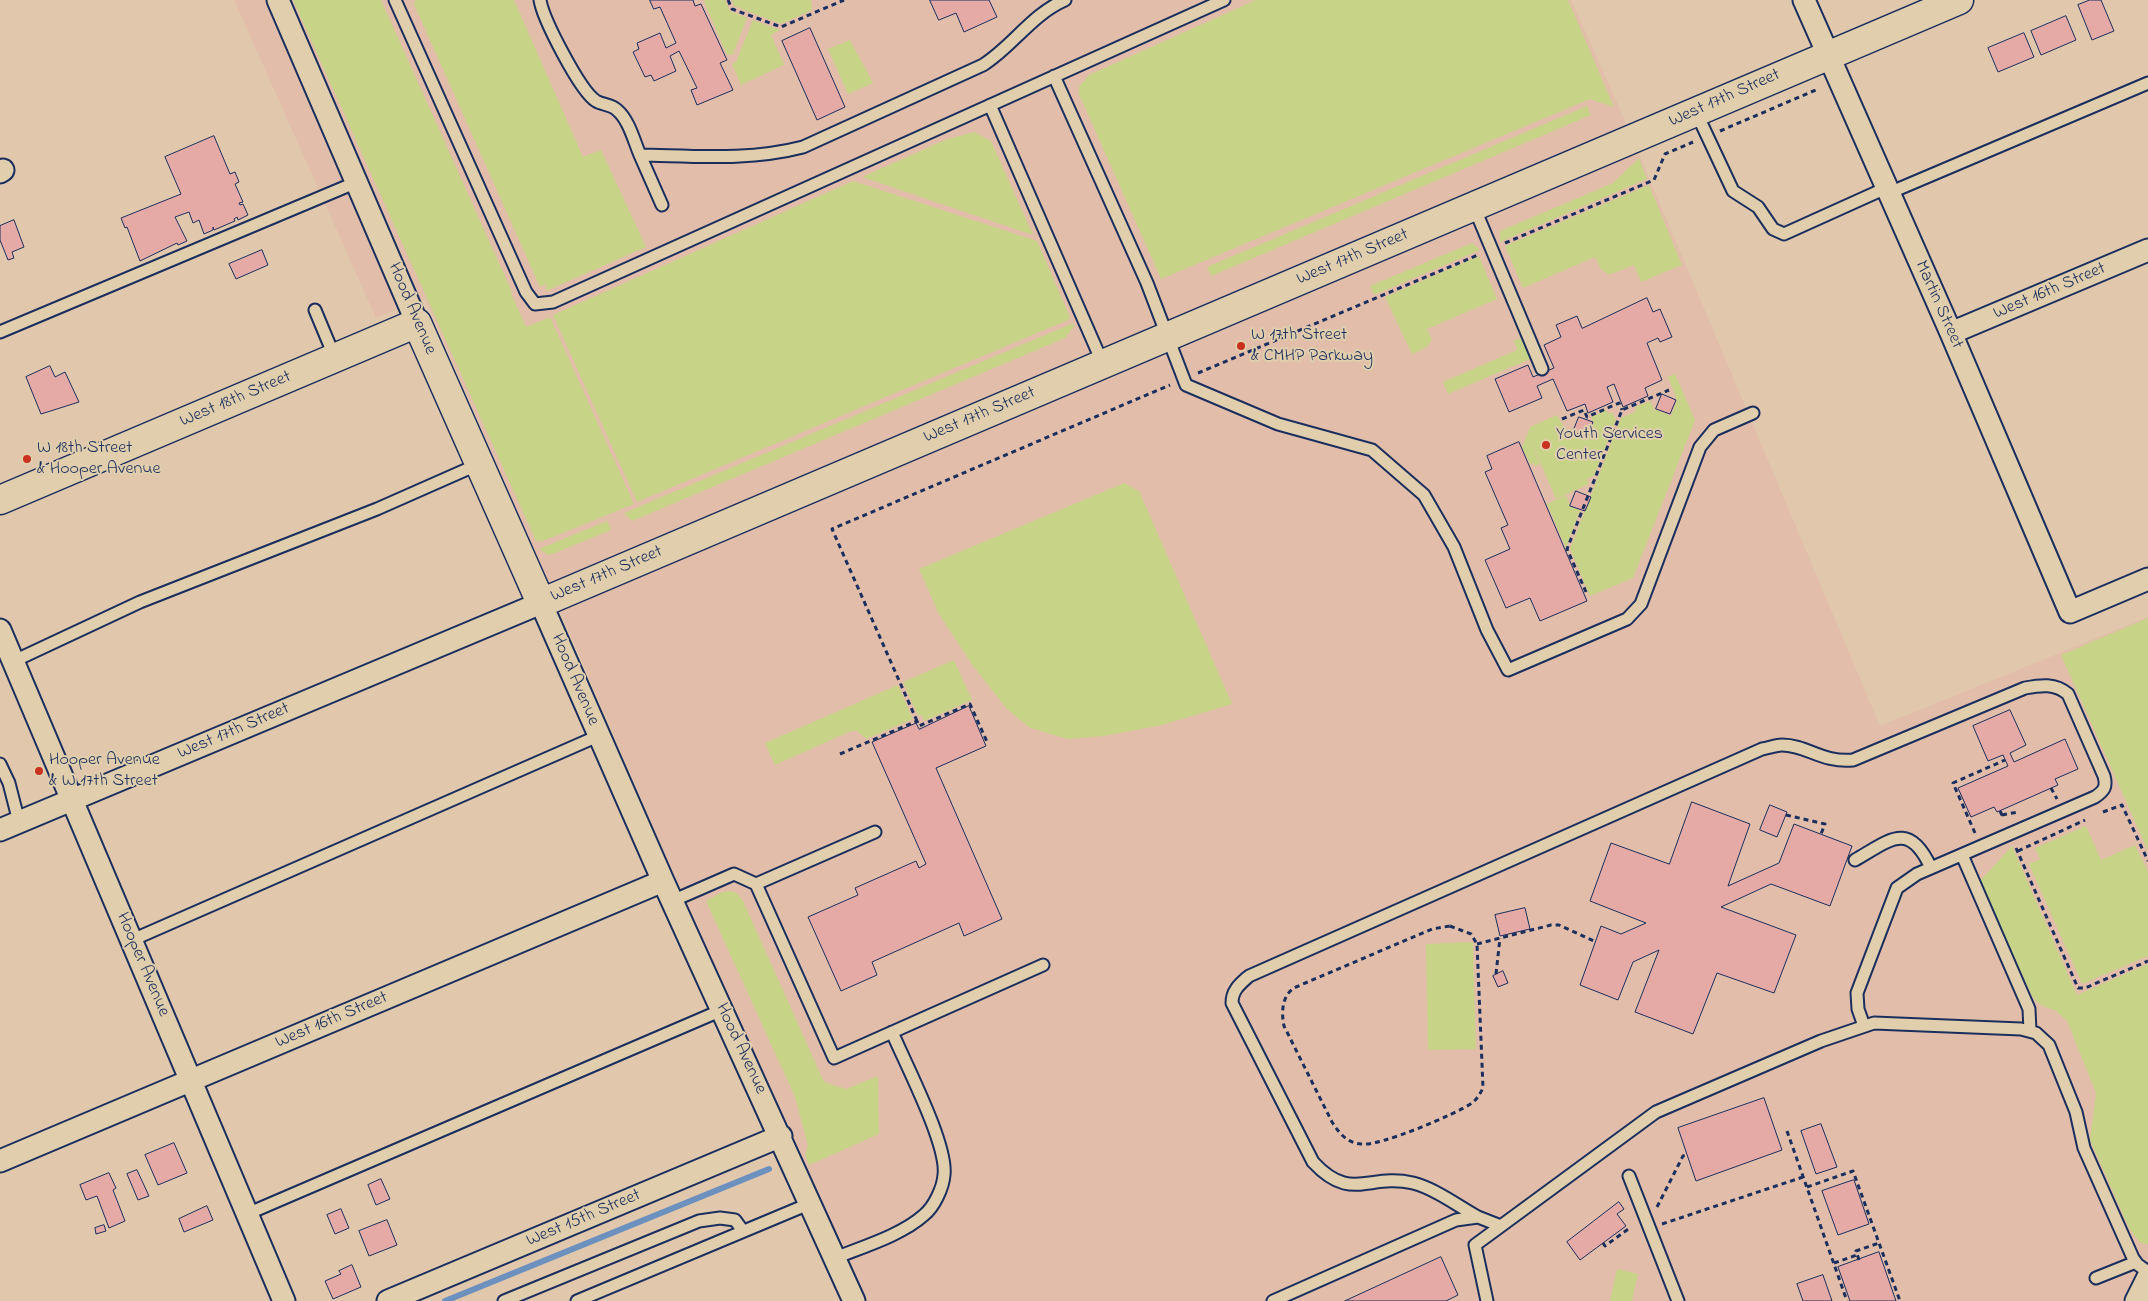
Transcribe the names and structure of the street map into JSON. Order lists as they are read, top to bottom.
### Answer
{
  "streets": {
    "street": [
      "West 17th Street",
      "West 16th Street",
      "Martin Street",
      "Hood Avenue",
      "West 18th Street",
      "Hooper Avenue",
      "West 15th Street"
    ]
  },
  "crossings": [
    ["West 17th Street", "Martin Street"],
    ["West 17th Street", "Hood Avenue"],
    ["West 17th Street", "Hooper Avenue"],
    ["West 16th Street", "Martin Street"],
    ["West 16th Street", "Hood Avenue"],
    ["West 16th Street", "Hooper Avenue"],
    ["Hood Avenue", "West 18th Street"],
    ["Hood Avenue", "West 15th Street"]
  ],
  "places": [
    "W 17th Street & CMHP Parkway",
    "Youth Services Center",
    "W 18th Street & Hooper Avenue",
    "Hooper Avenue & W 17th Street"
  ]
}
